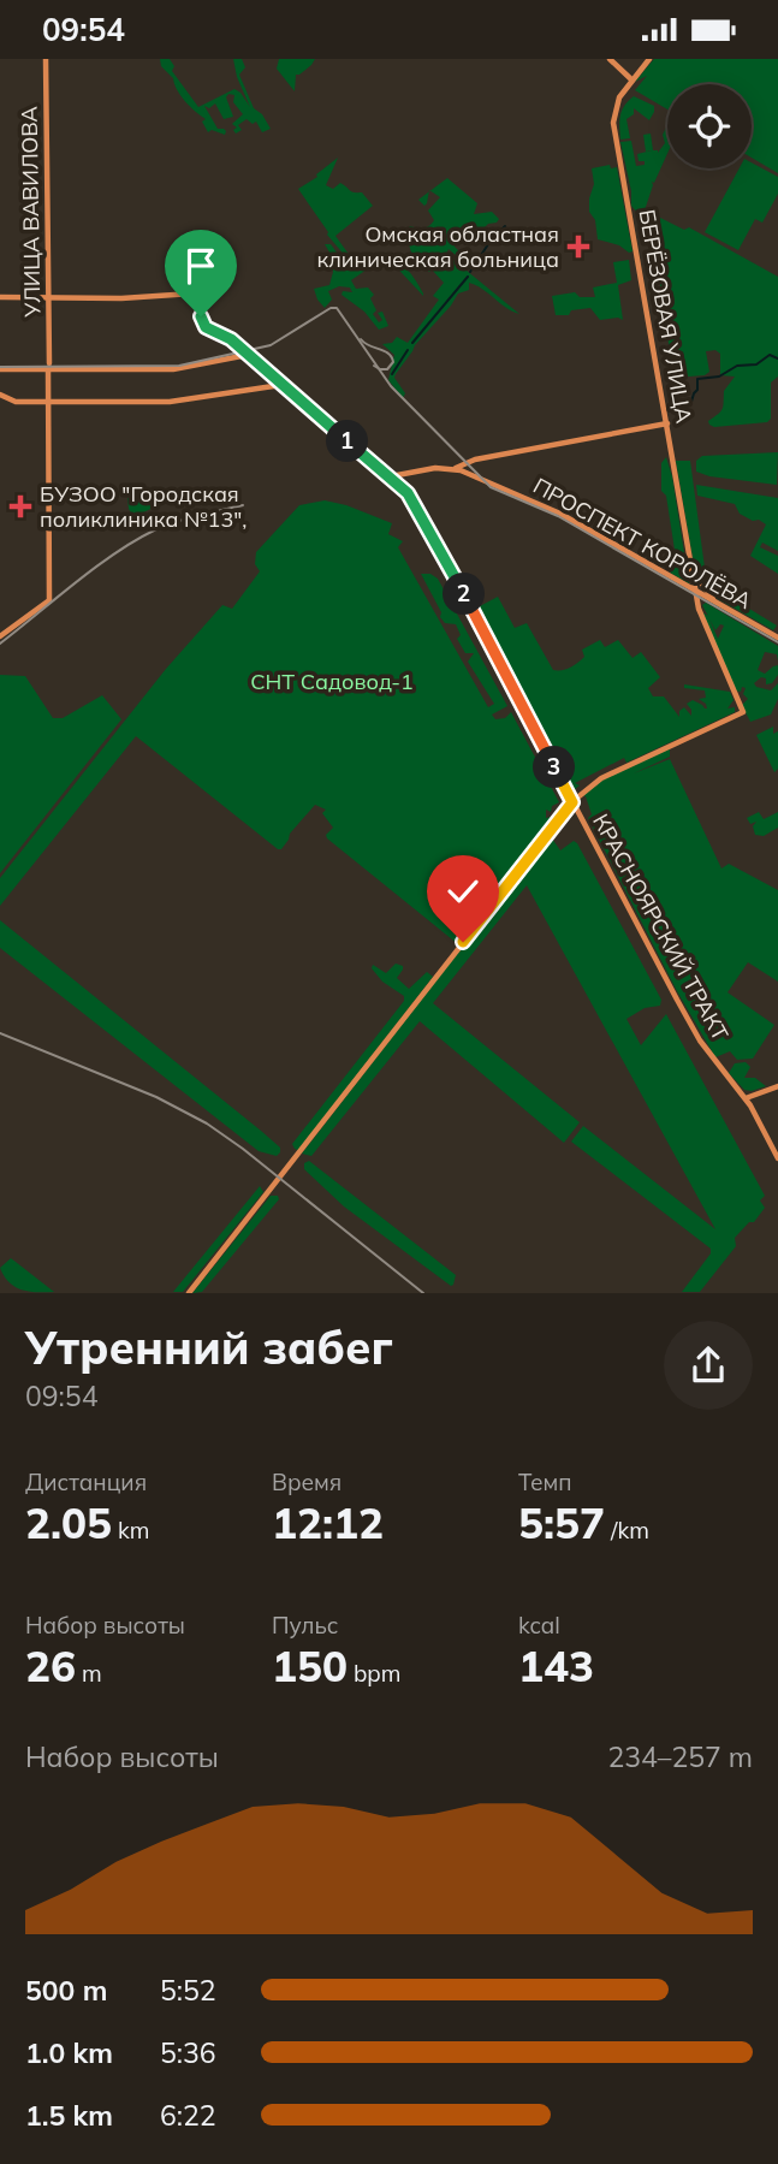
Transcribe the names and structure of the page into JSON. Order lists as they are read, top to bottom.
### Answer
{
  "streets": {
    "main road": [
      "УЛИЦА ВАВИЛОВА",
      "БЕРЁЗОВАЯ УЛИЦА",
      "ПРОСПЕКТ КОРОЛЁВА",
      "КРАСНОЯРСКИЙ ТРАКТ"
    ]
  },
  "crossings": [
    ["УЛИЦА ВАВИЛОВА", "КРАСНОЯРСКИЙ ТРАКТ"],
    ["БЕРЁЗОВАЯ УЛИЦА", "ПРОСПЕКТ КОРОЛЁВА"],
    ["БЕРЁЗОВАЯ УЛИЦА", "КРАСНОЯРСКИЙ ТРАКТ"],
    ["ПРОСПЕКТ КОРОЛЁВА", "КРАСНОЯРСКИЙ ТРАКТ"]
  ],
  "parks": ["СНТ Садовод-1"],
  "places": {
    "health": ["Омская областная клиническая больница", "БУЗОО \"Городская поликлиника №13\","]
  },
  "page": {
    "status": "09:54",
    "pins": ["1", "2", "3"],
    "heading": ["Утренний забег", "09:54"],
    "stats": [
      ["Дистанция", "2.05 km"],
      ["Время", "12:12"],
      ["Темп", "5:57 /km"],
      ["Набор высоты", "26 m"],
      ["Пульс", "150 bpm"],
      ["kcal", "143"]
    ],
    "chart": ["Набор высоты", "234–257 m"],
    "list": [
      {
        "name": "500 m",
        "note": "5:52"
      },
      {
        "name": "1.0 km",
        "note": "5:36"
      },
      {
        "name": "1.5 km",
        "note": "6:22"
      }
    ]
  }
}
